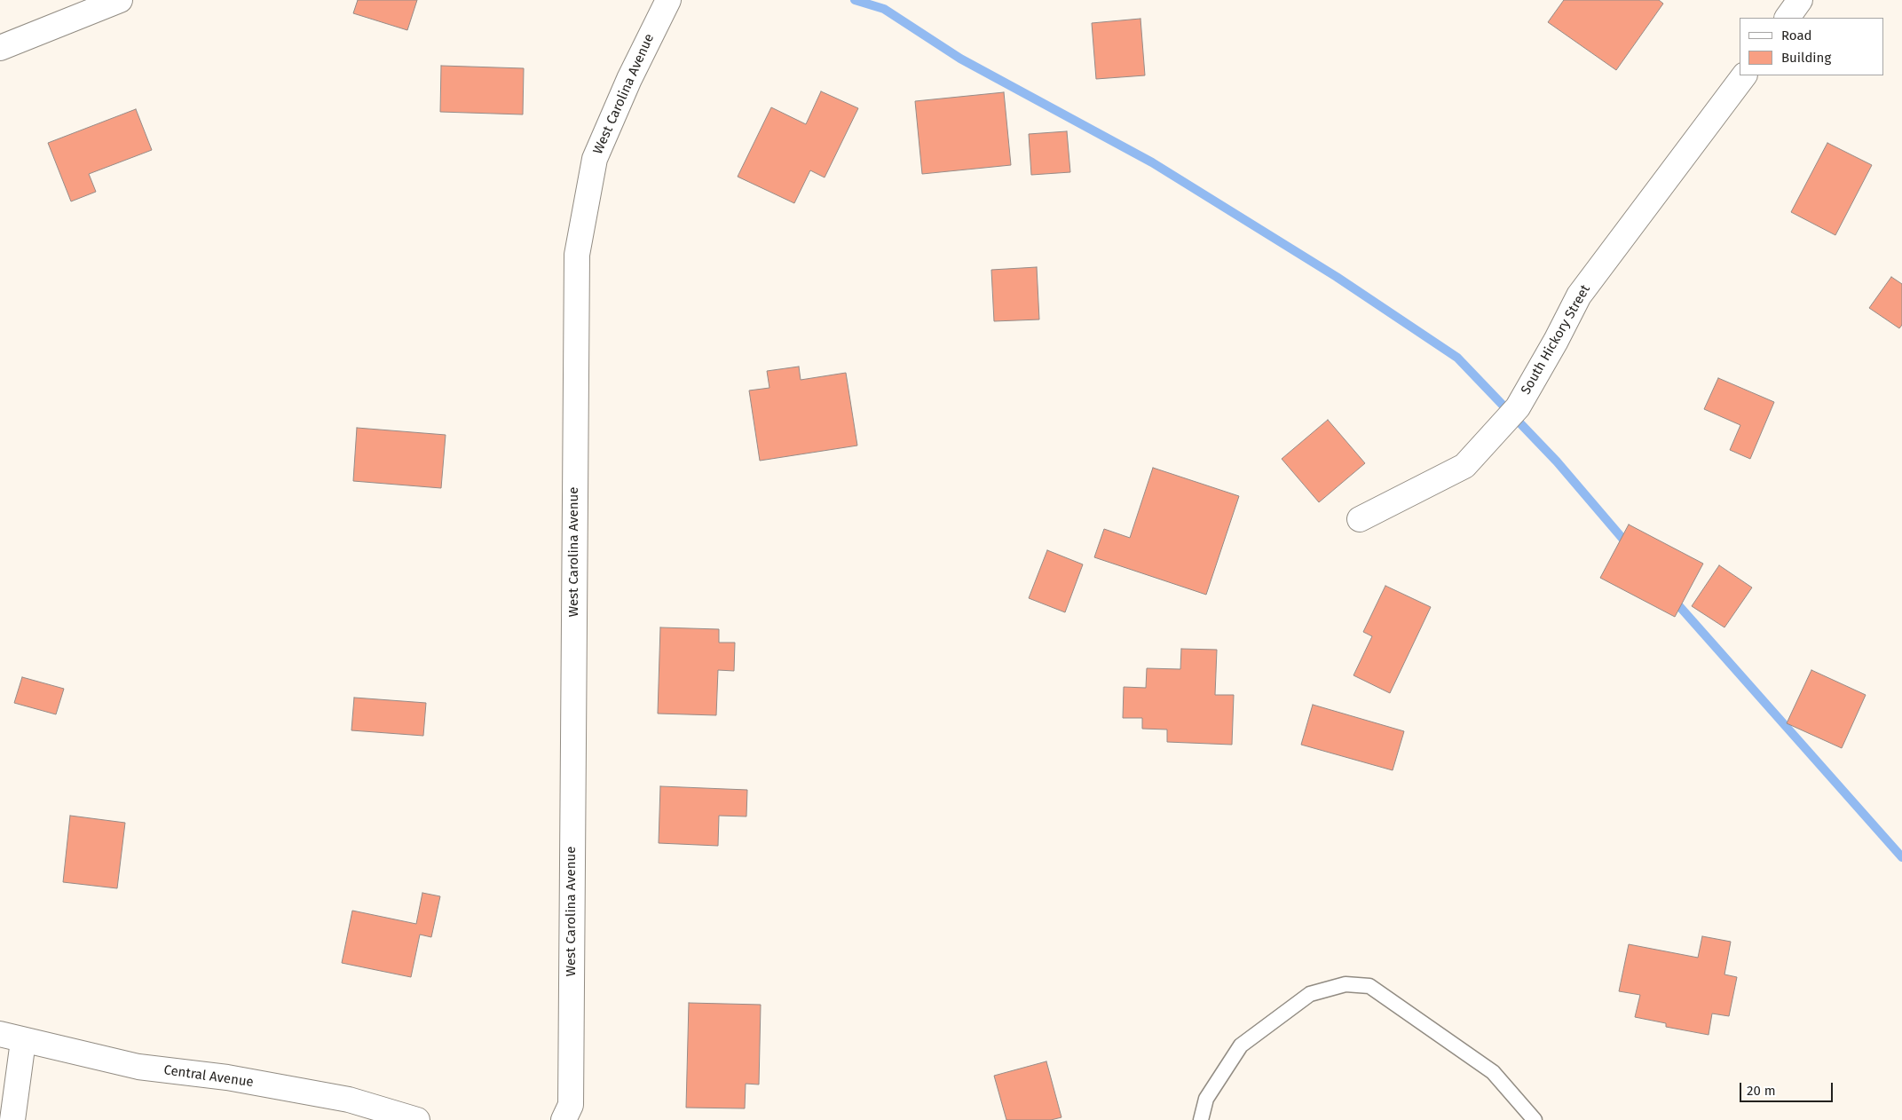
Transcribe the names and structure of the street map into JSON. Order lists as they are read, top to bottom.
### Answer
{
  "streets": {
    "street": ["West Carolina Avenue", "South Hickory Street", "Central Avenue"]
  },
  "legend": ["Road", "Building"],
  "scale_bar": "20 m"
}
